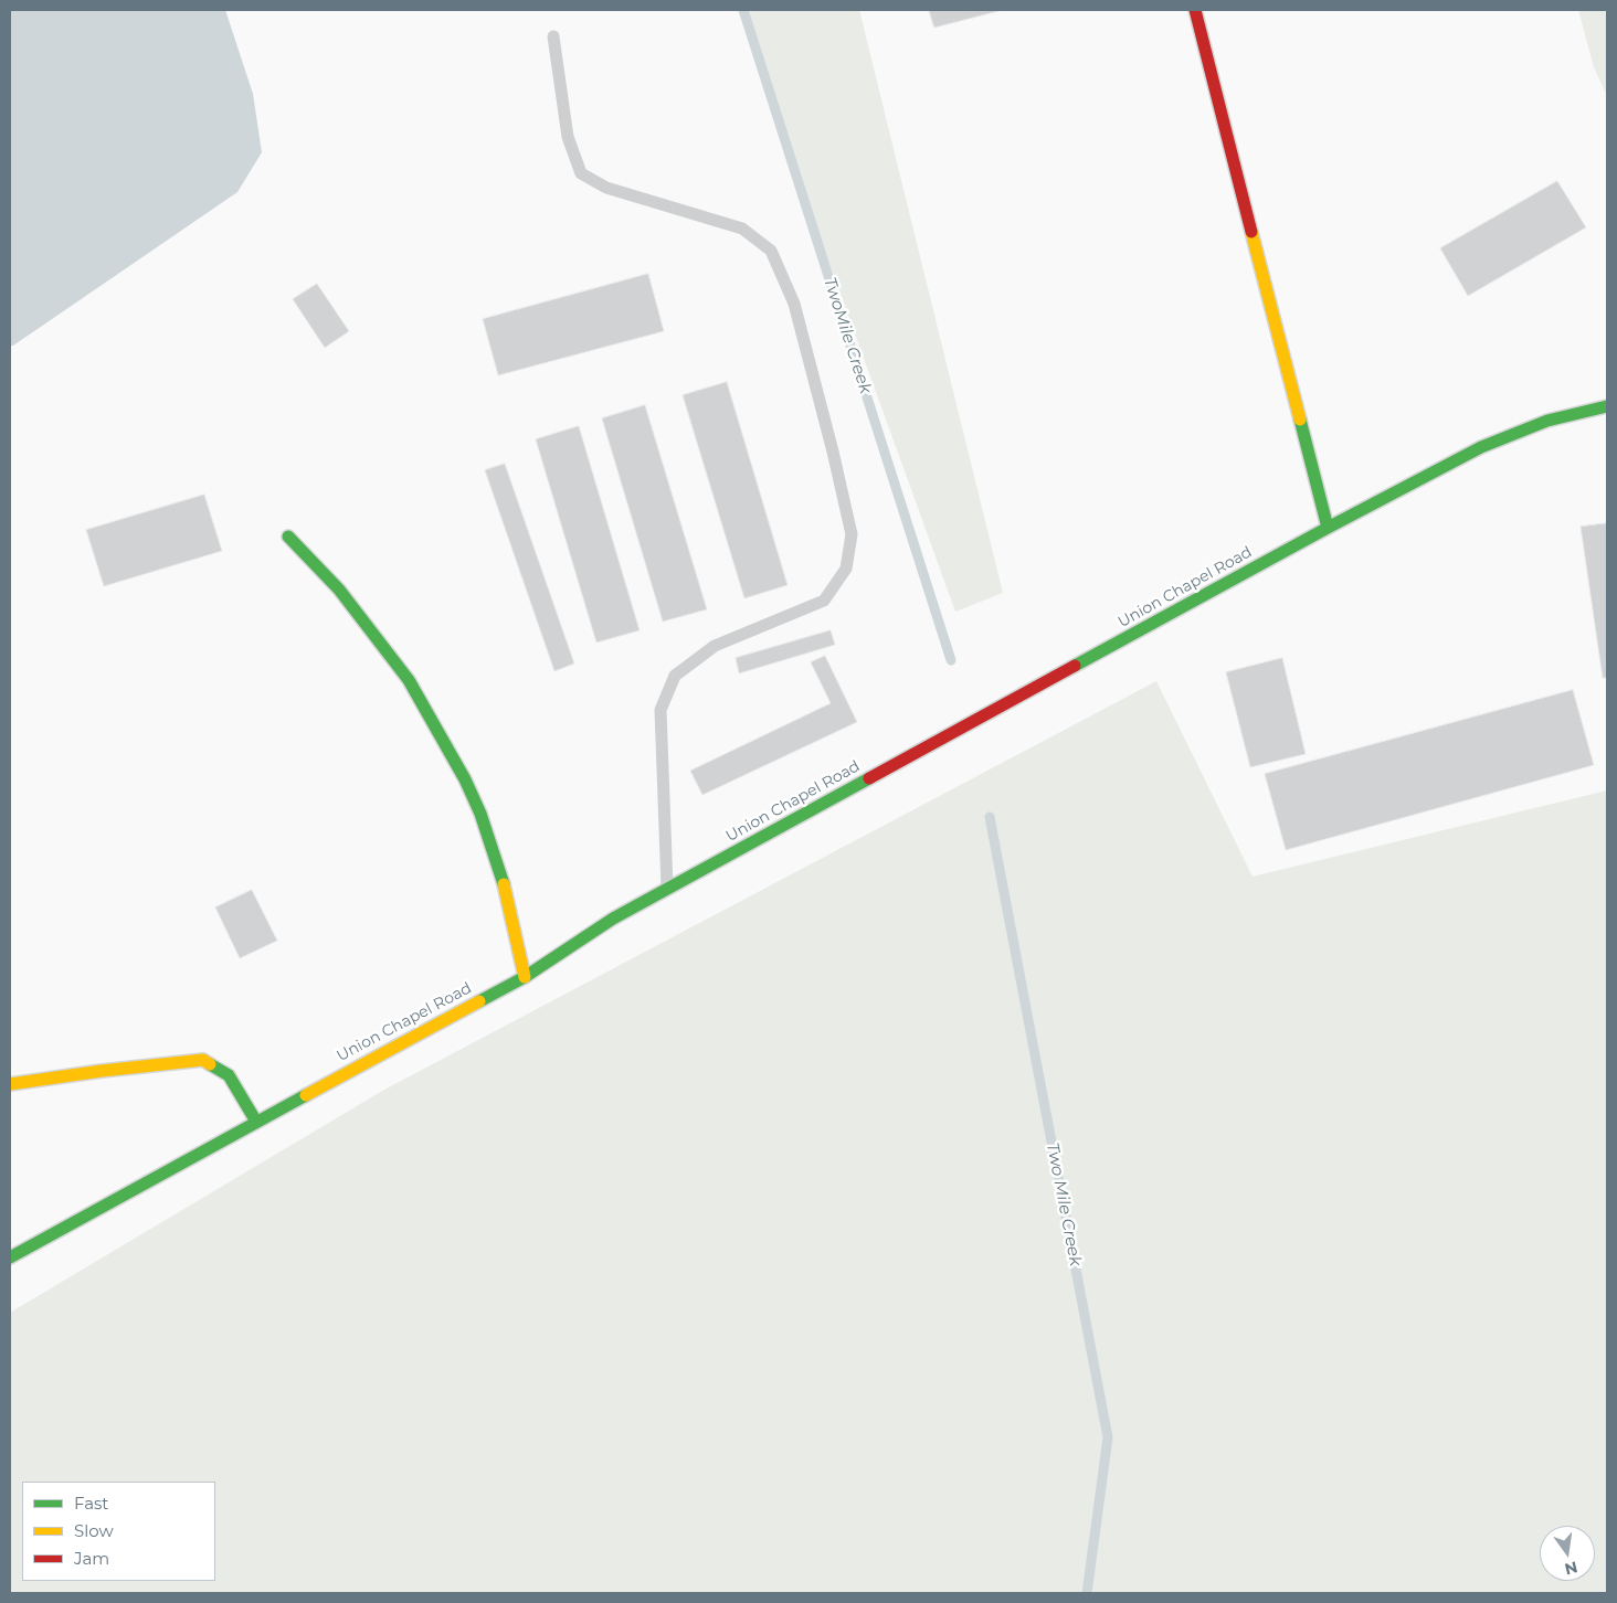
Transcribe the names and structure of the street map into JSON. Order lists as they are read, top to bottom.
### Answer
{
  "streets": {
    "street": ["Union Chapel Road"]
  },
  "water": ["TwoMile Creek", "Two Mile Creek"],
  "legend": ["Fast", "Slow", "Jam"],
  "north": "bottom"
}
